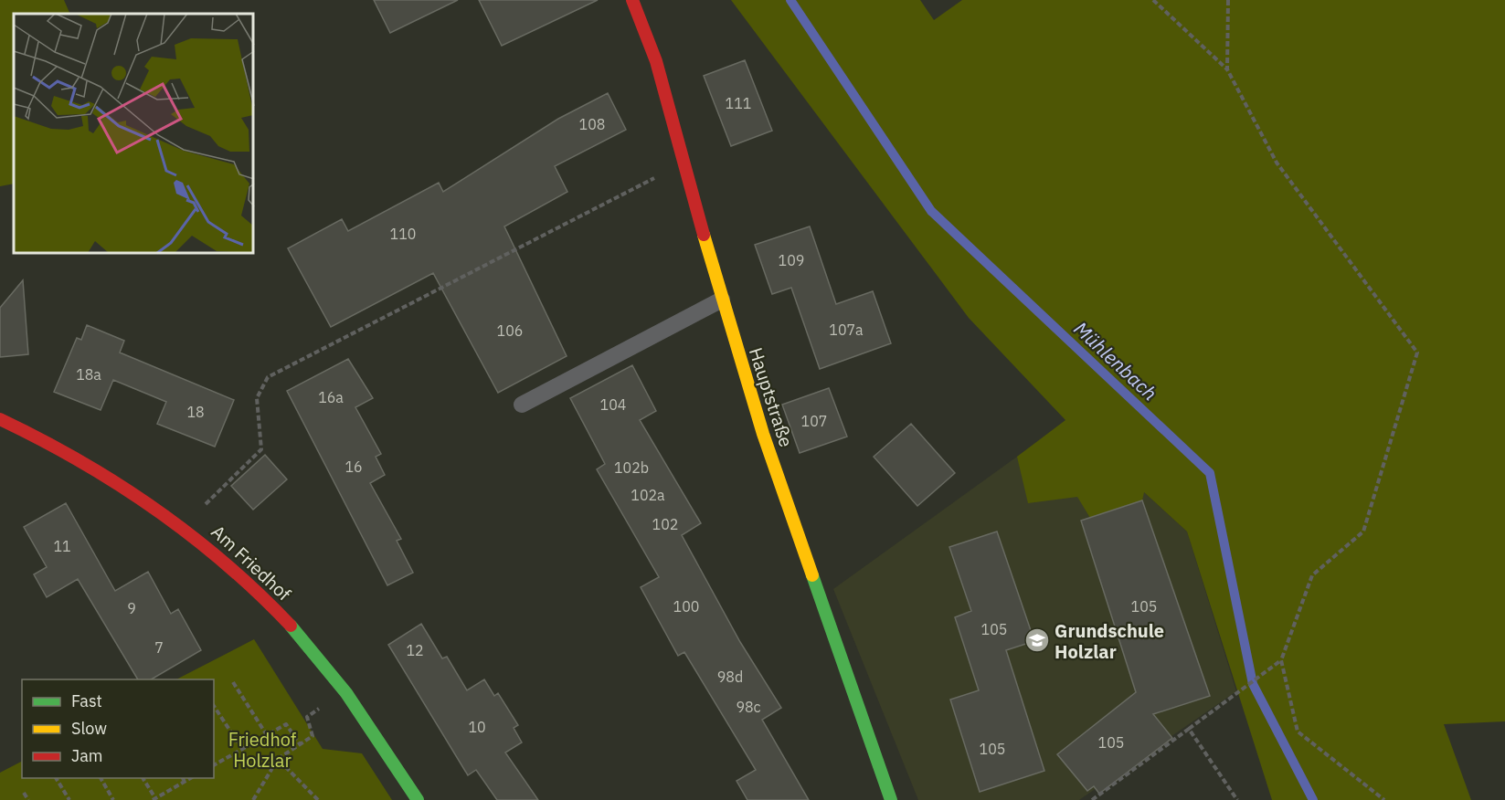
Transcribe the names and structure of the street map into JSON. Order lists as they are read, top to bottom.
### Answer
{
  "streets": {
    "main road": ["Hauptstraße", "Am Friedhof"]
  },
  "water": ["Mühlenbach"],
  "parks": ["Friedhof Holzlar"],
  "places": {
    "school or university": ["Grundschule Holzlar"]
  },
  "house_numbers": [
    "111",
    "108",
    "110",
    "109",
    "107a",
    "106",
    "18a",
    "16a",
    "104",
    "18",
    "107",
    "16",
    "102b",
    "102a",
    "102",
    "11",
    "100",
    "105",
    "9",
    "105",
    "7",
    "12",
    "98d",
    "98c",
    "10",
    "105",
    "105"
  ],
  "legend": ["Fast", "Slow", "Jam"]
}
